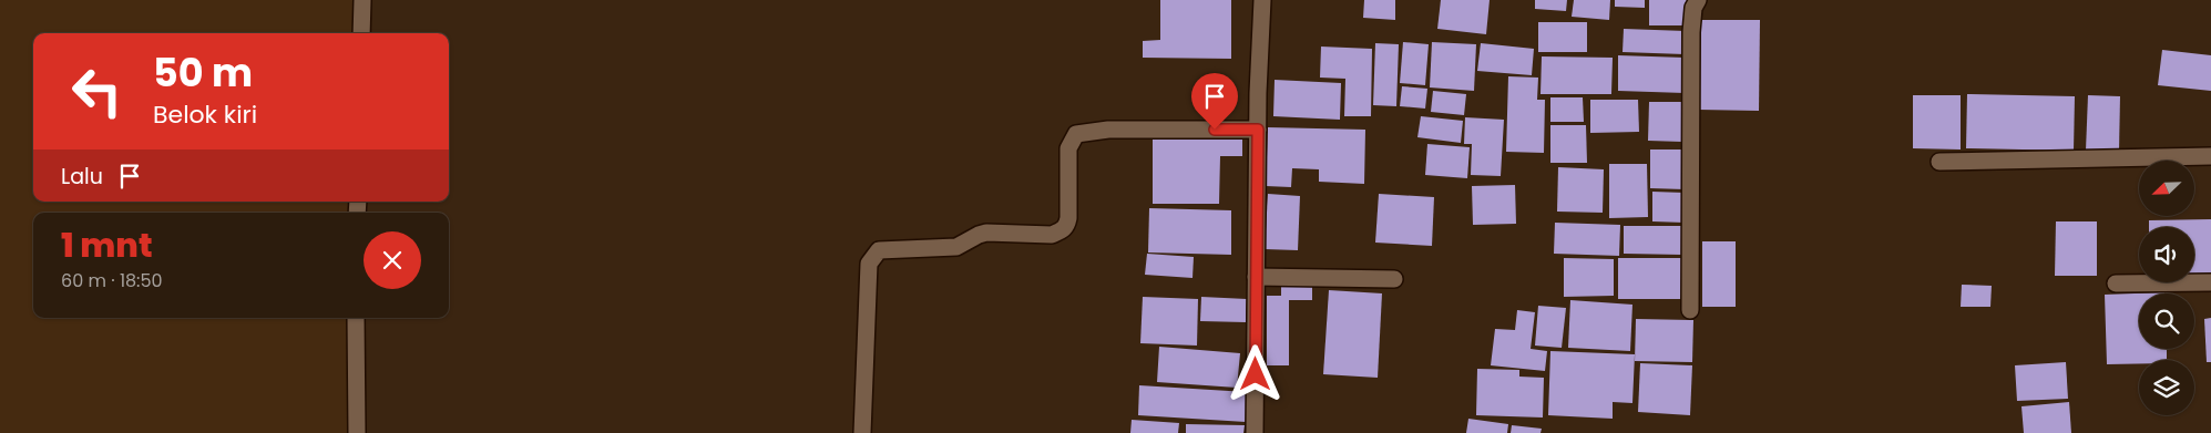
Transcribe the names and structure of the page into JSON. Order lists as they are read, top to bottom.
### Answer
{
  "north": "bottom left",
  "page": {
    "turn": ["50 m", "Belok kiri"],
    "then": "Lalu",
    "heading": ["1 mnt", "60 m · 18:50"]
  }
}
